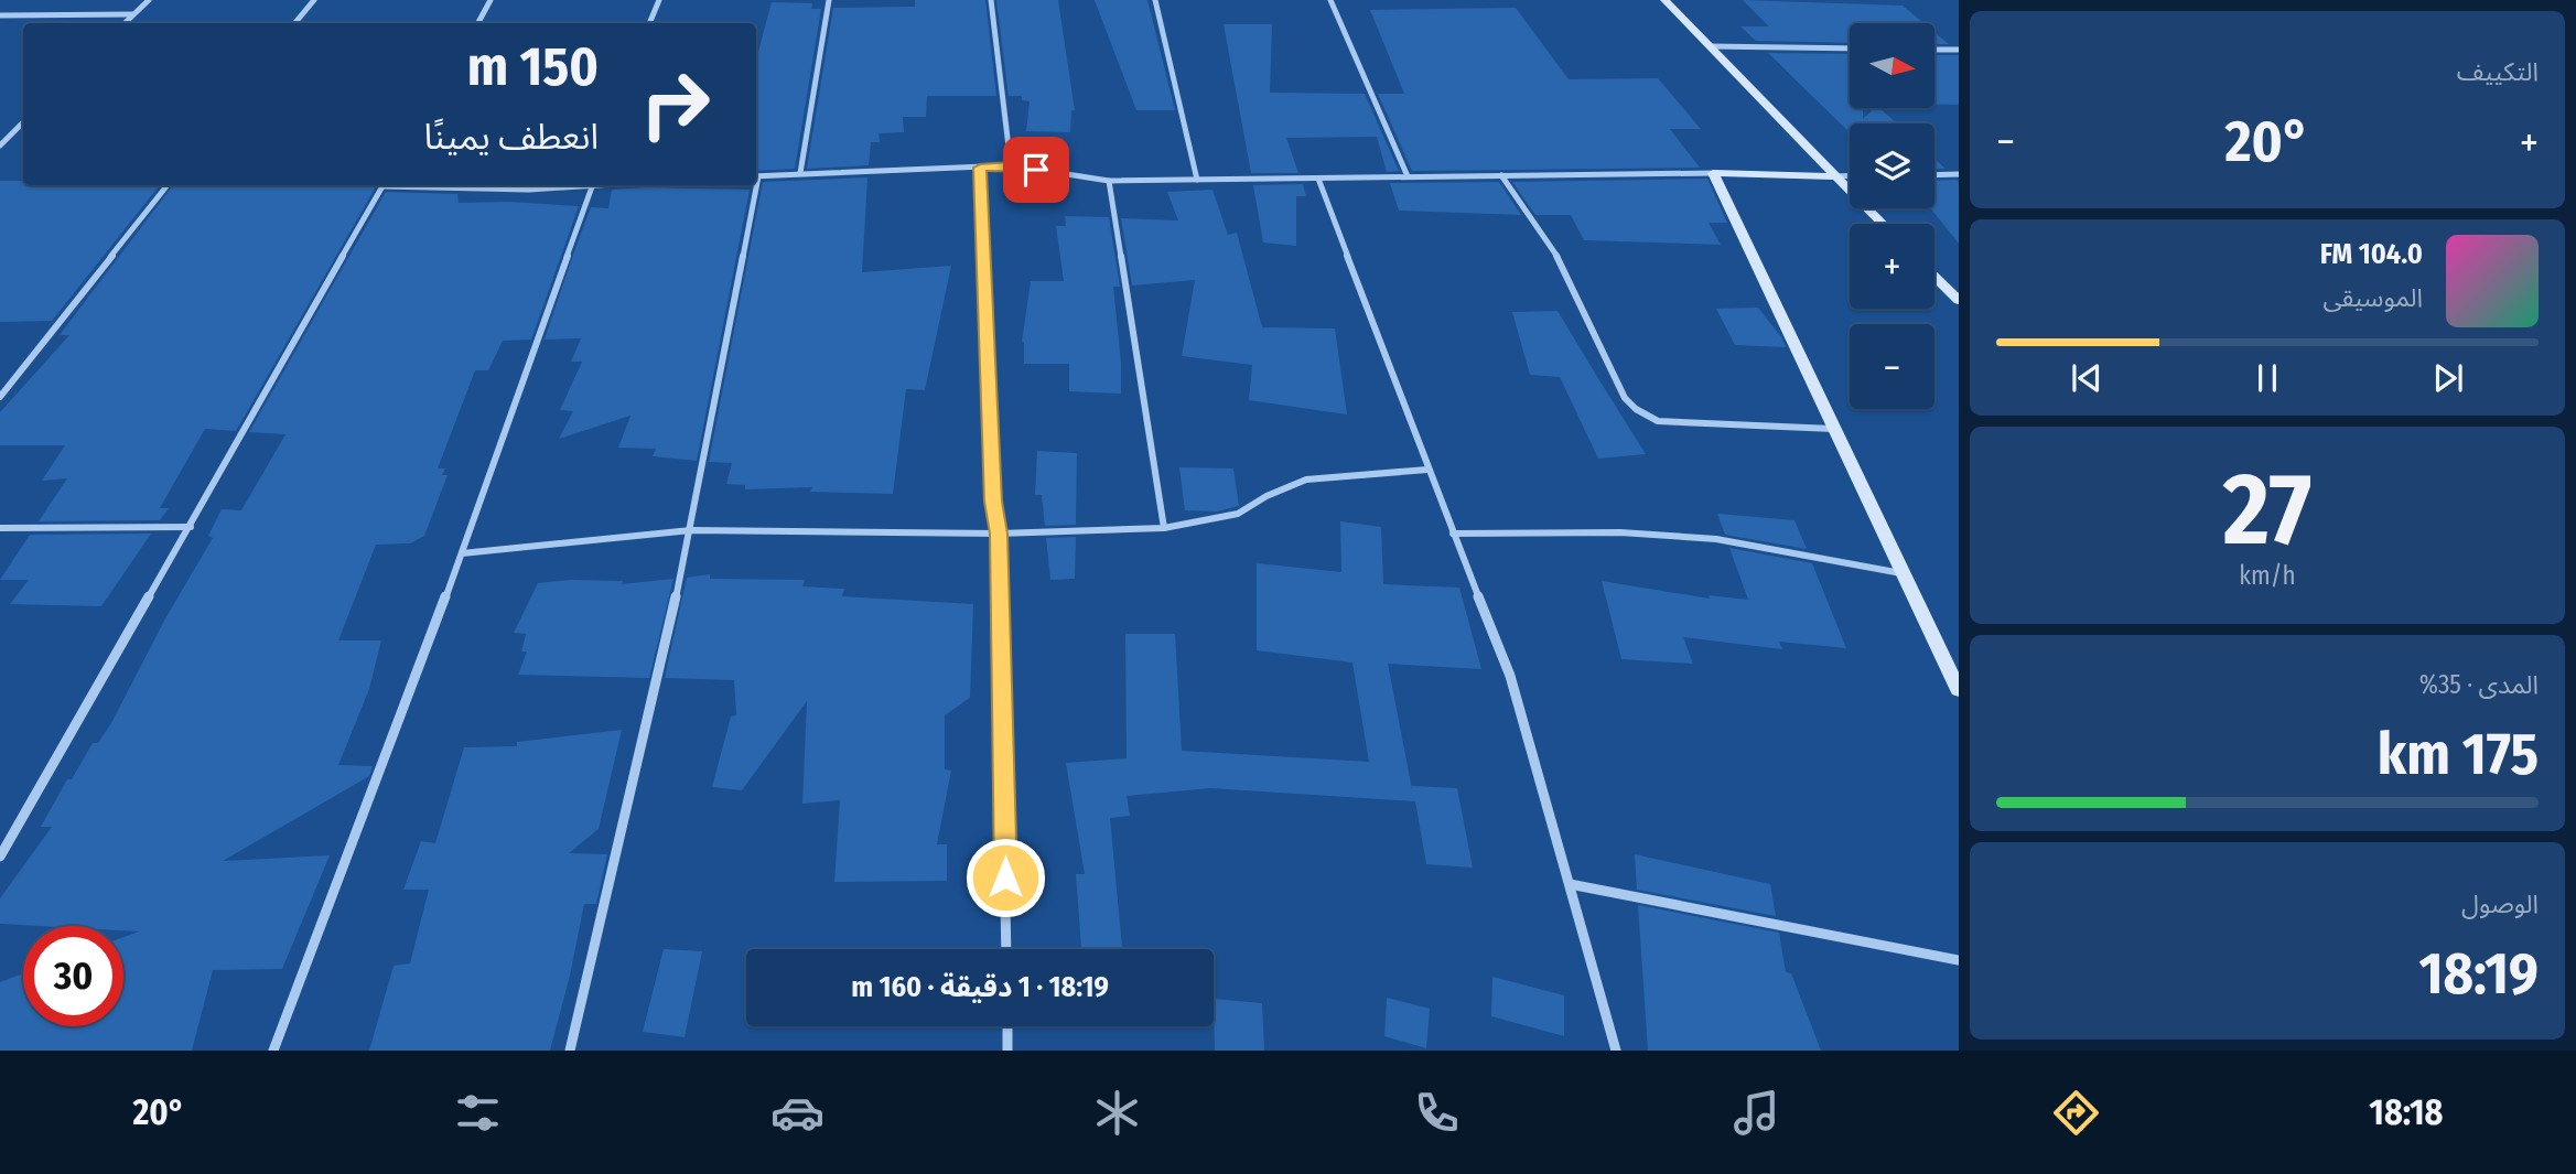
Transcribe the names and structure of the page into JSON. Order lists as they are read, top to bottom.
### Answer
{
  "north": "right",
  "page": {
    "tile": [
      "التكييف",
      ["27", "km/h"],
      ["المدى · 35%", "175 km"],
      ["الوصول", "18:19"]
    ],
    "map_buttons": ["+", "−"],
    "turn": ["150 m", "انعطف يمينًا"],
    "heat": ["−", "20°", "+"],
    "song": ["104.0 FM", "الموسيقى"],
    "limit": "30",
    "trip": "18:19 · 1 دقيقة · 160 m",
    "tabs": ["18:18", "20°"]
  }
}
